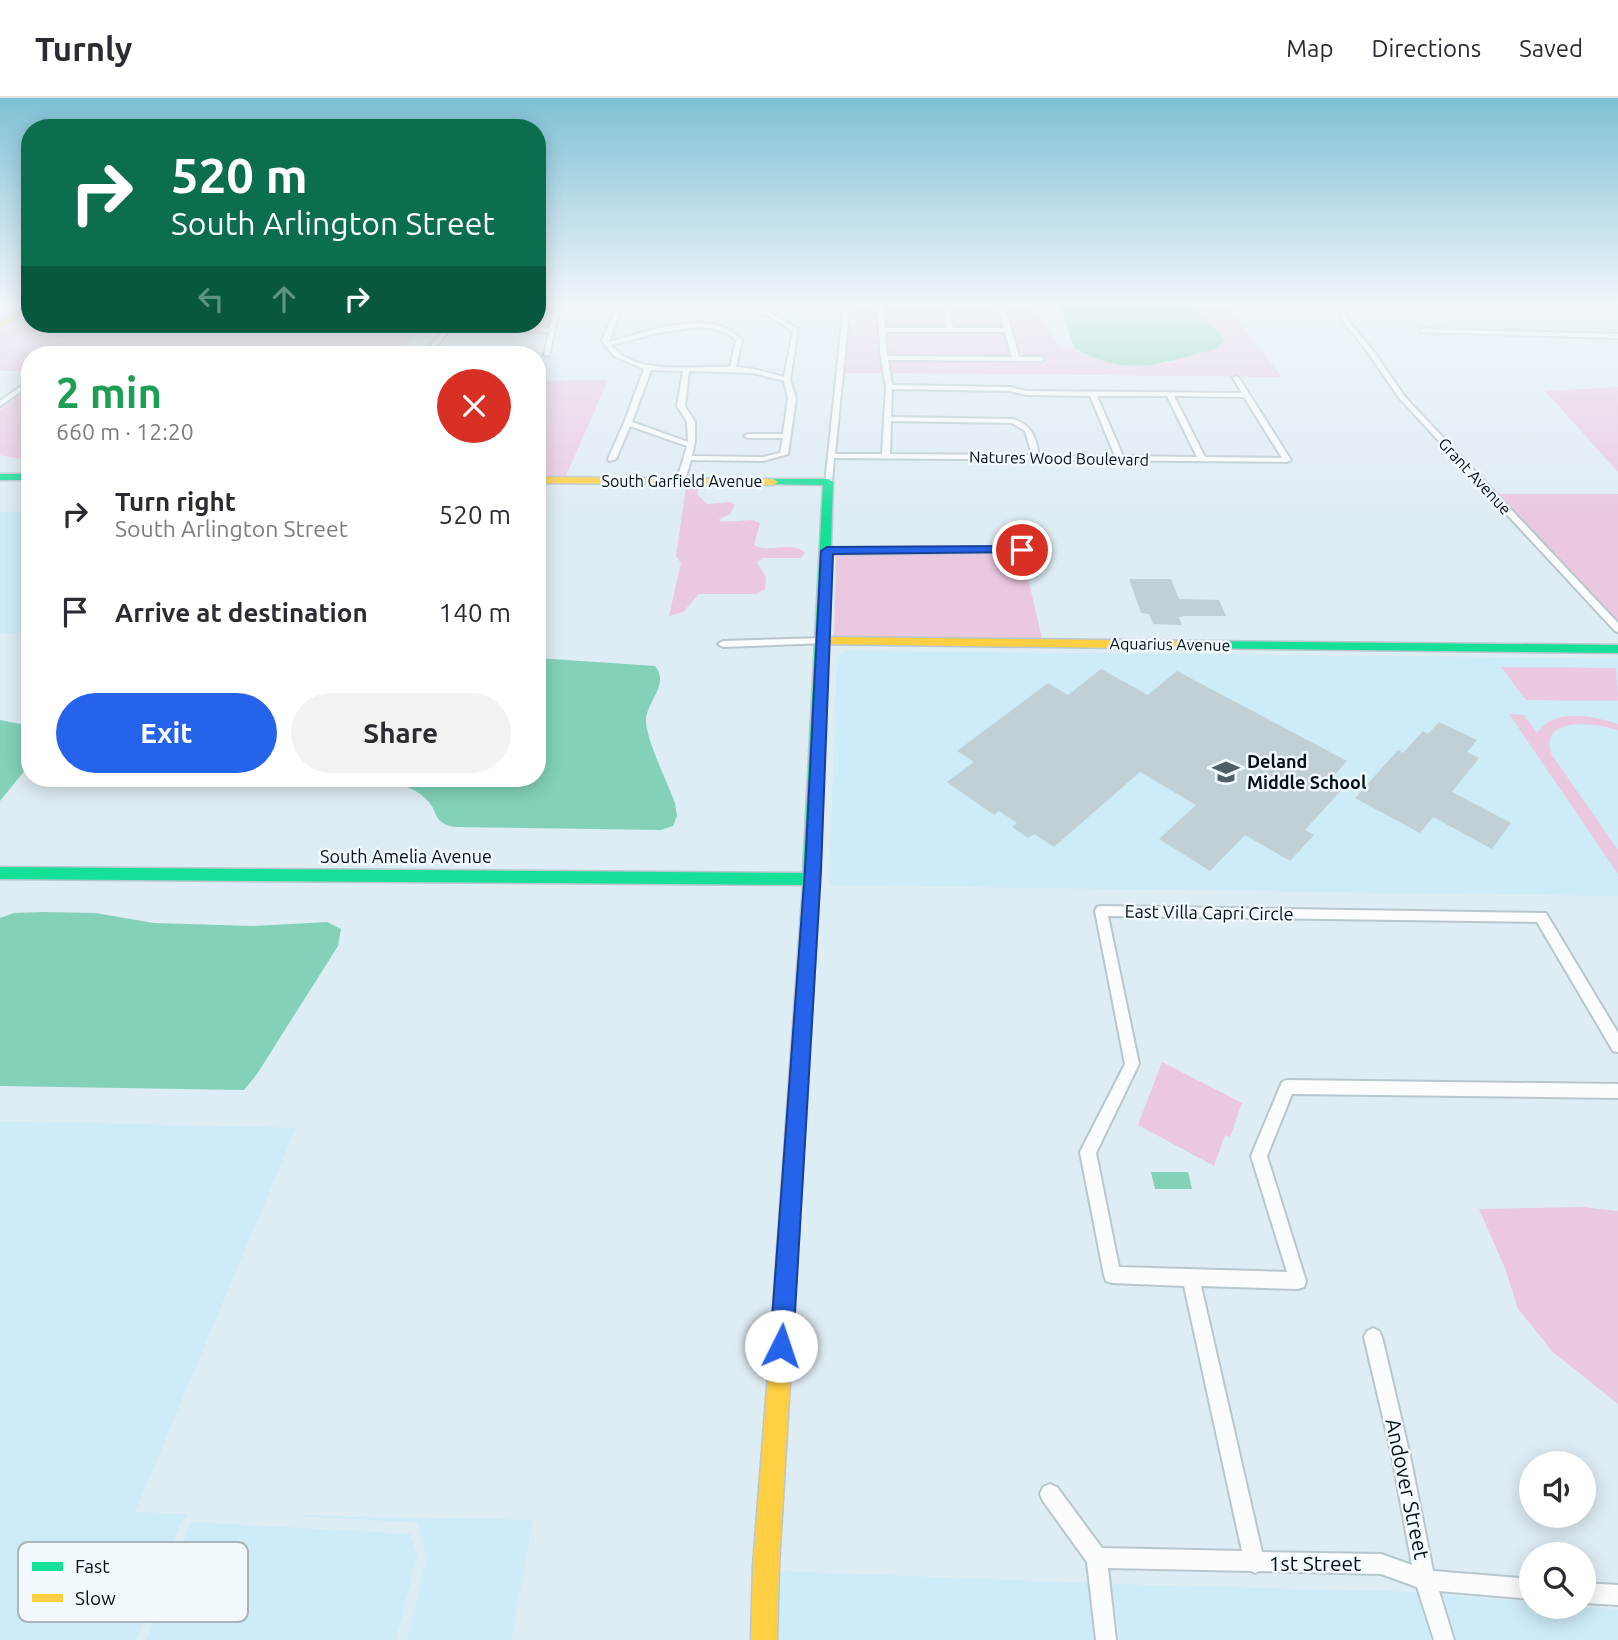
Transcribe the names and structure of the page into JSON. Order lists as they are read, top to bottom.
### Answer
{
  "streets": {
    "street": [
      "Natures Wood Boulevard",
      "Grant Avenue",
      "South Garfield Avenue",
      "Aquarius Avenue",
      "South Amelia Avenue",
      "East Villa Capri Circle",
      "Andover Street",
      "1st Street"
    ]
  },
  "crossings": [
    ["Andover Street", "1st Street"]
  ],
  "places": {
    "school or university": ["Deland Middle School"]
  },
  "legend": ["Fast", "Slow"],
  "page": {
    "header": "Turnly",
    "nav": ["Map", "Directions", "Saved"],
    "turn": ["520 m", "South Arlington Street"],
    "heading": ["2 min", "660 m · 12:20"],
    "list": [
      {
        "name": "Turn right",
        "note": "South Arlington Street",
        "value": "520 m"
      },
      {
        "name": "Arrive at destination",
        "value": "140 m"
      }
    ],
    "buttons": ["Exit", "Share"]
  }
}
